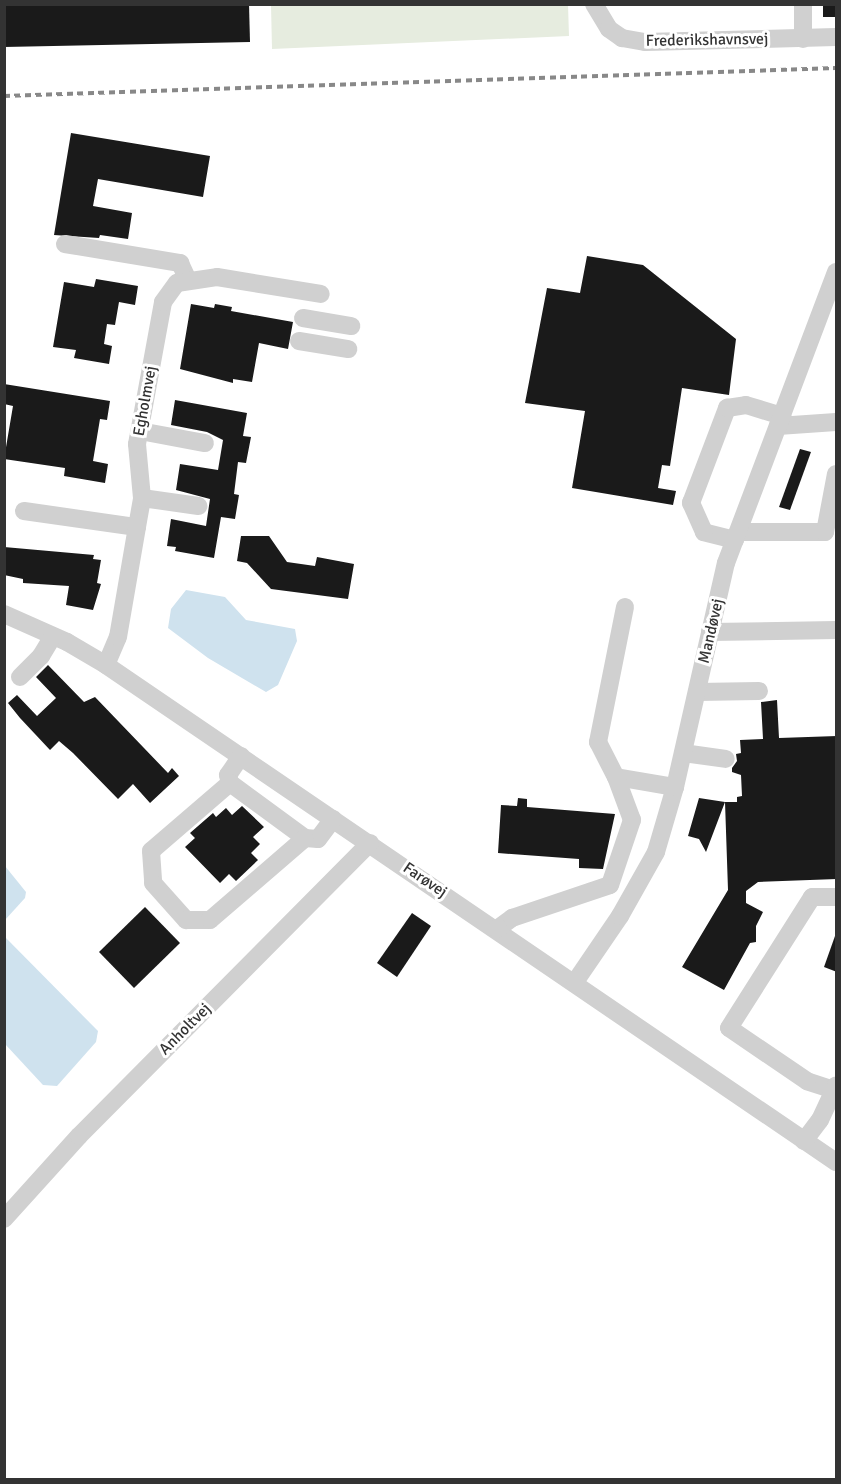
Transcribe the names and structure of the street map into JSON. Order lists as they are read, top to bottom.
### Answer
{
  "streets": {
    "street": [
      "Frederikshavnsvej",
      "Egholmvej",
      "Mandøvej",
      "Farøvej",
      "Anholtvej"
    ]
  },
  "crossings": [
    ["Egholmvej", "Farøvej"],
    ["Mandøvej", "Farøvej"],
    ["Farøvej", "Anholtvej"]
  ]
}
